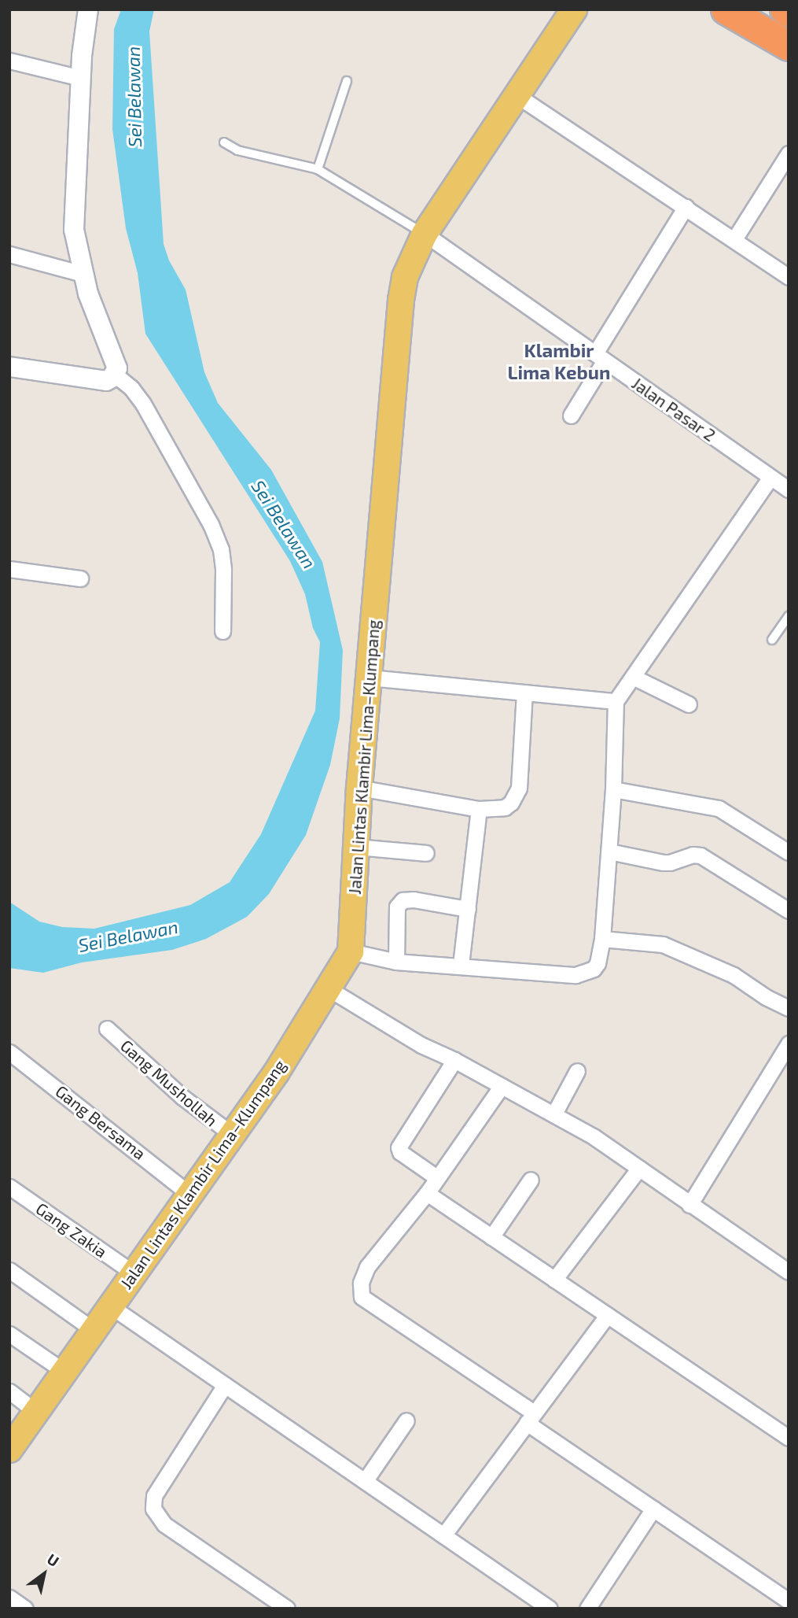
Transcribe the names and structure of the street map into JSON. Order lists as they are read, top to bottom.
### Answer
{
  "streets": {
    "main road": ["Jalan Lintas Klambir Lima–Klumpang"],
    "street": [
      "Jalan Pasar 2",
      "Gang Mushollah",
      "Gang Bersama",
      "Gang Zakia"
    ]
  },
  "crossings": [
    ["Jalan Pasar 2", "Jalan Lintas Klambir Lima–Klumpang"],
    ["Jalan Lintas Klambir Lima–Klumpang", "Gang Mushollah"],
    ["Jalan Lintas Klambir Lima–Klumpang", "Gang Bersama"],
    ["Jalan Lintas Klambir Lima–Klumpang", "Gang Zakia"]
  ],
  "districts": ["Klambir Lima Kebun"],
  "water": ["Sei Belawan"],
  "north": "top right"
}
